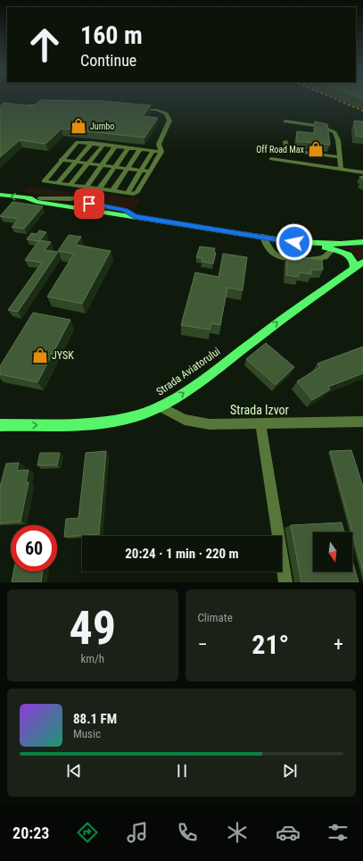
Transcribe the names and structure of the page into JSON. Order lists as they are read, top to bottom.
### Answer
{
  "streets": {
    "main road": ["Strada Aviatorului"],
    "street": ["Strada Izvor"]
  },
  "crossings": [
    ["Strada Aviatorului", "Strada Izvor"]
  ],
  "one_way": ["Strada Aviatorului"],
  "places": {
    "shop": ["Jumbo", "Off Road Max", "JYSK"]
  },
  "north": "bottom",
  "page": {
    "turn": ["160 m", "Continue"],
    "limit": "60",
    "trip": "20:24 · 1 min · 220 m",
    "tile": [
      ["49", "km/h"],
      "Climate"
    ],
    "heat": ["−", "21°", "+"],
    "song": ["88.1 FM", "Music"],
    "tabs": "20:23"
  }
}
